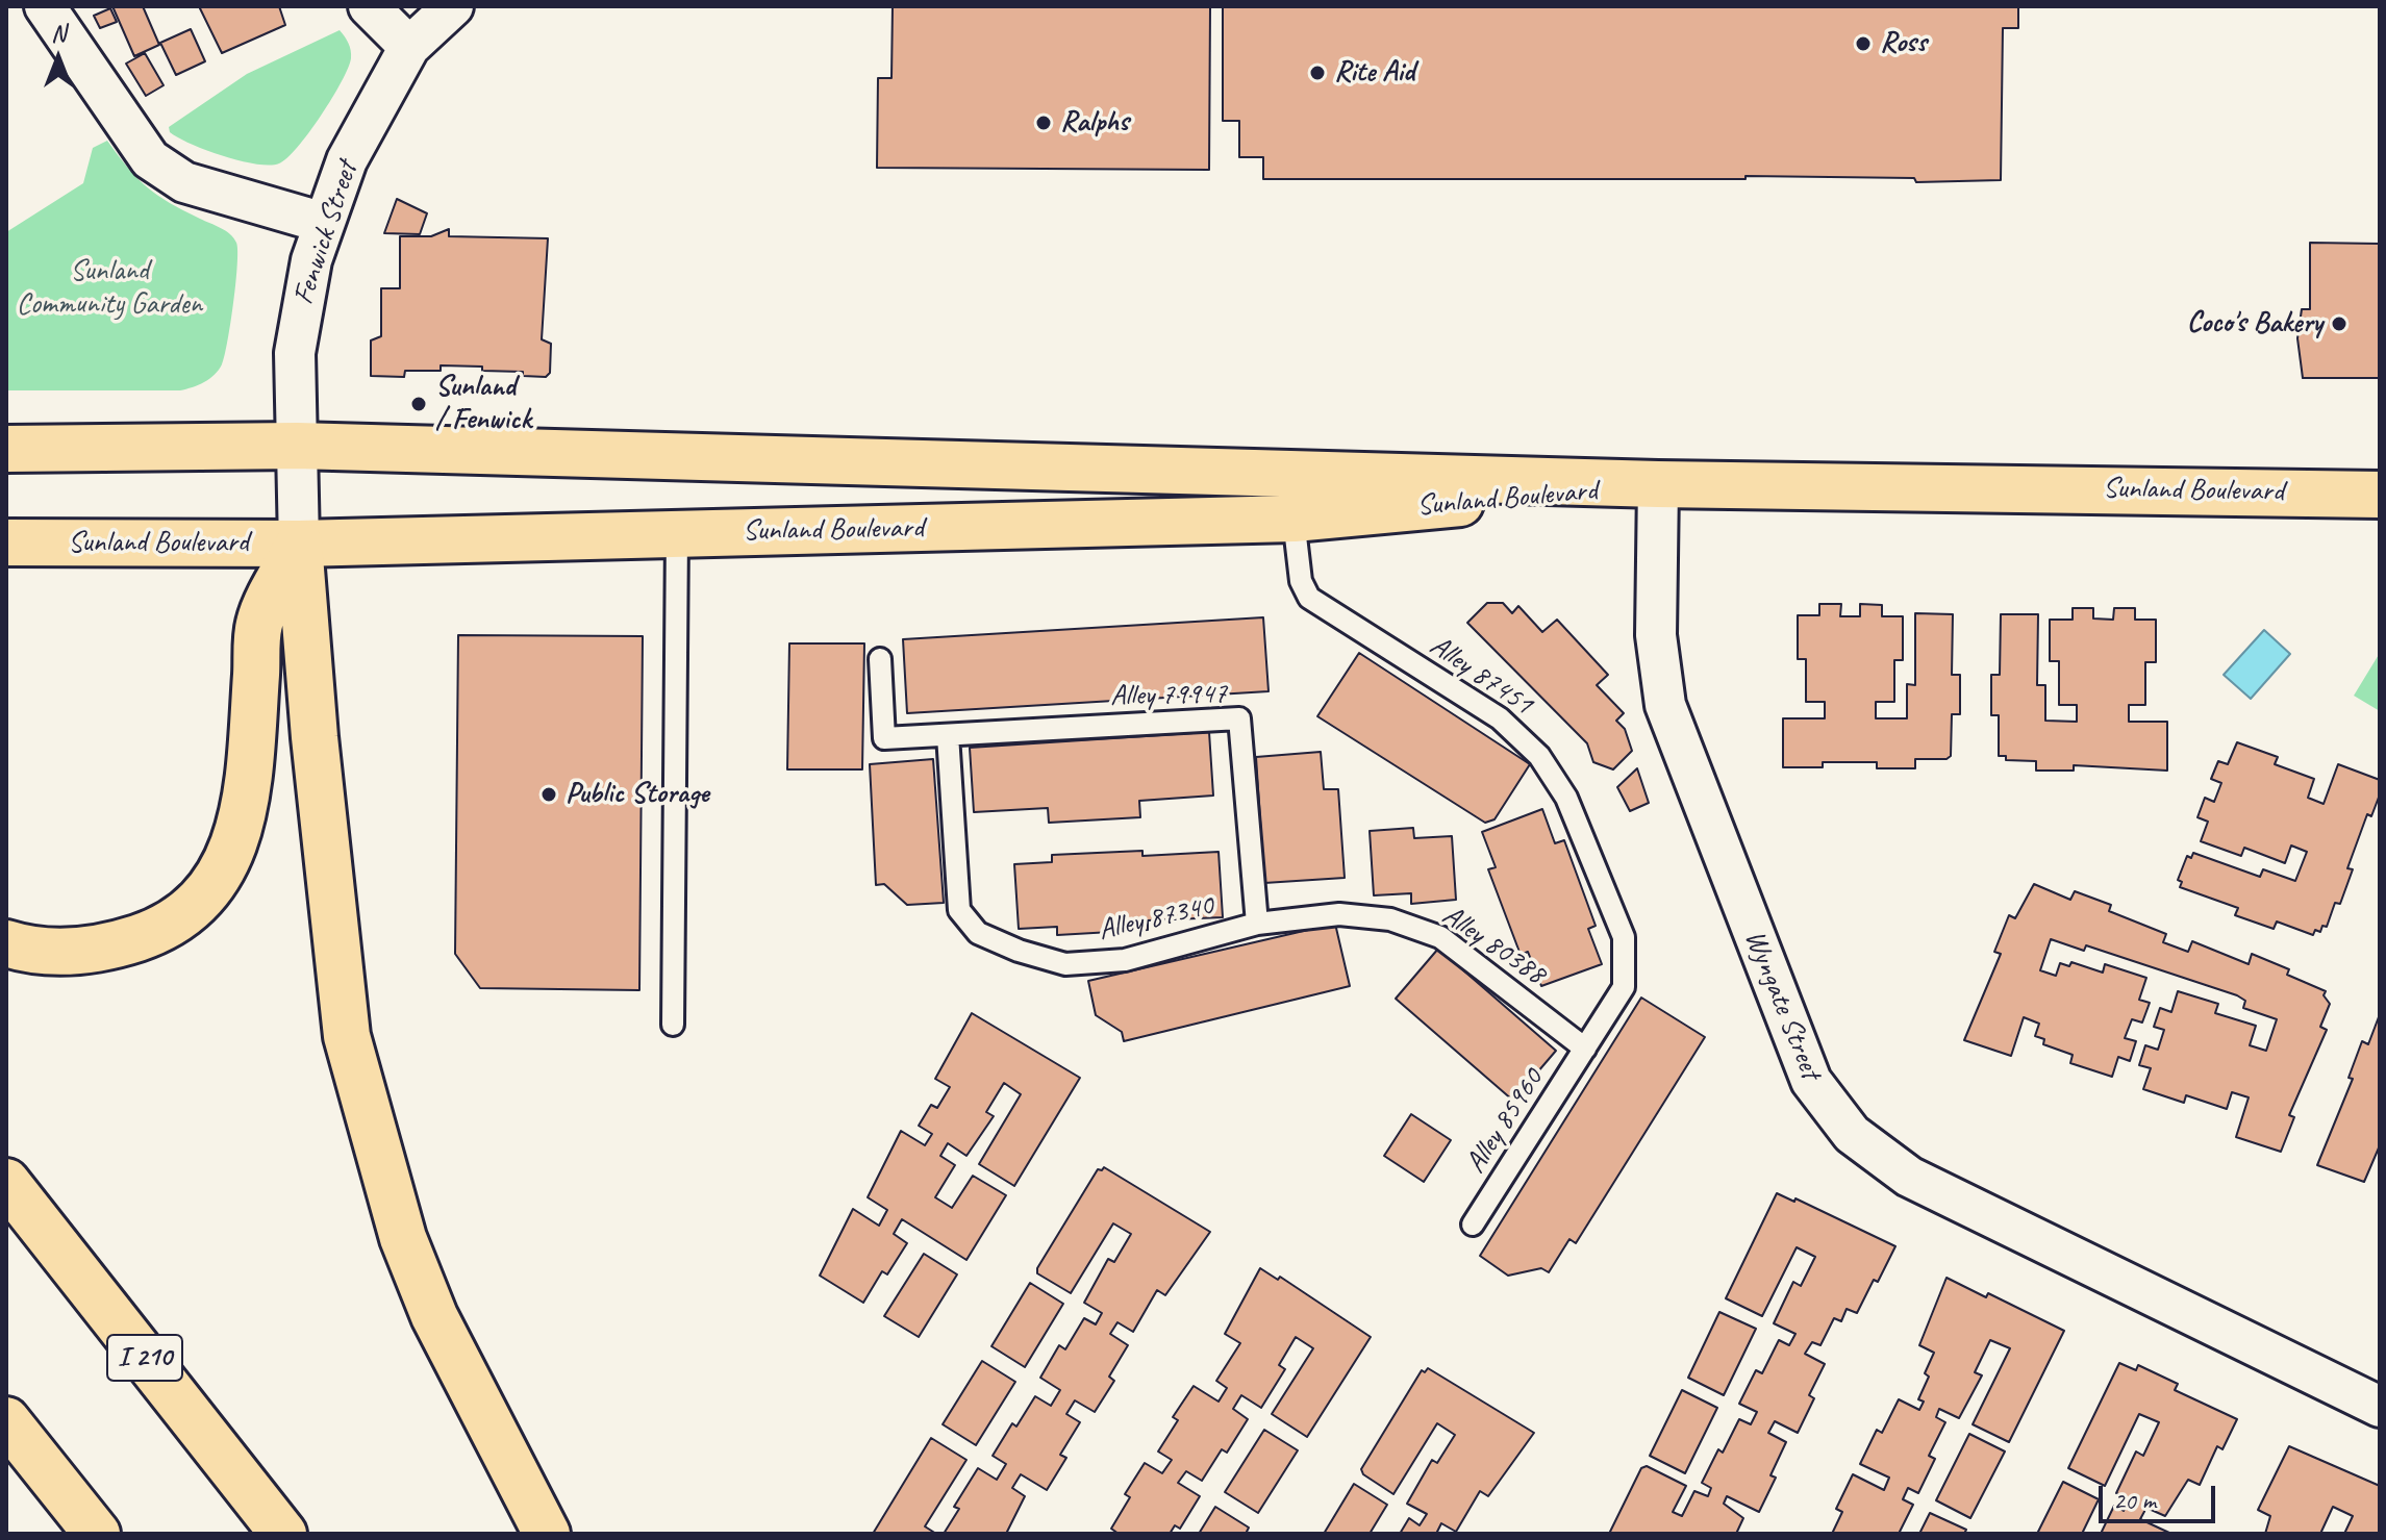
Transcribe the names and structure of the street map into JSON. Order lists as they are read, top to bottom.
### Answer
{
  "streets": {
    "main road": ["Sunland Boulevard", "I 210"],
    "street": ["Fenwick Street", "Wyngate Street"],
    "lane": [
      "Alley 87451",
      "Alley 79947",
      "Alley 87340",
      "Alley 80388",
      "Alley 85960"
    ]
  },
  "crossings": [
    ["Fenwick Street", "Sunland Boulevard"],
    ["Sunland Boulevard", "Alley 87451"],
    ["Sunland Boulevard", "Wyngate Street"],
    ["Alley 87451", "Alley 80388"],
    ["Alley 87451", "Alley 85960"],
    ["Alley 79947", "Alley 87340"],
    ["Alley 79947", "Alley 80388"],
    ["Alley 87340", "Alley 80388"],
    ["Alley 80388", "Alley 85960"]
  ],
  "parks": ["Sunland Community Garden"],
  "places": [
    "Ross",
    "Rite Aid",
    "Ralphs",
    "Coco's Bakery",
    "Sunland / Fenwick",
    "Public Storage"
  ],
  "scale_bar": "20 m",
  "north": "top"
}
